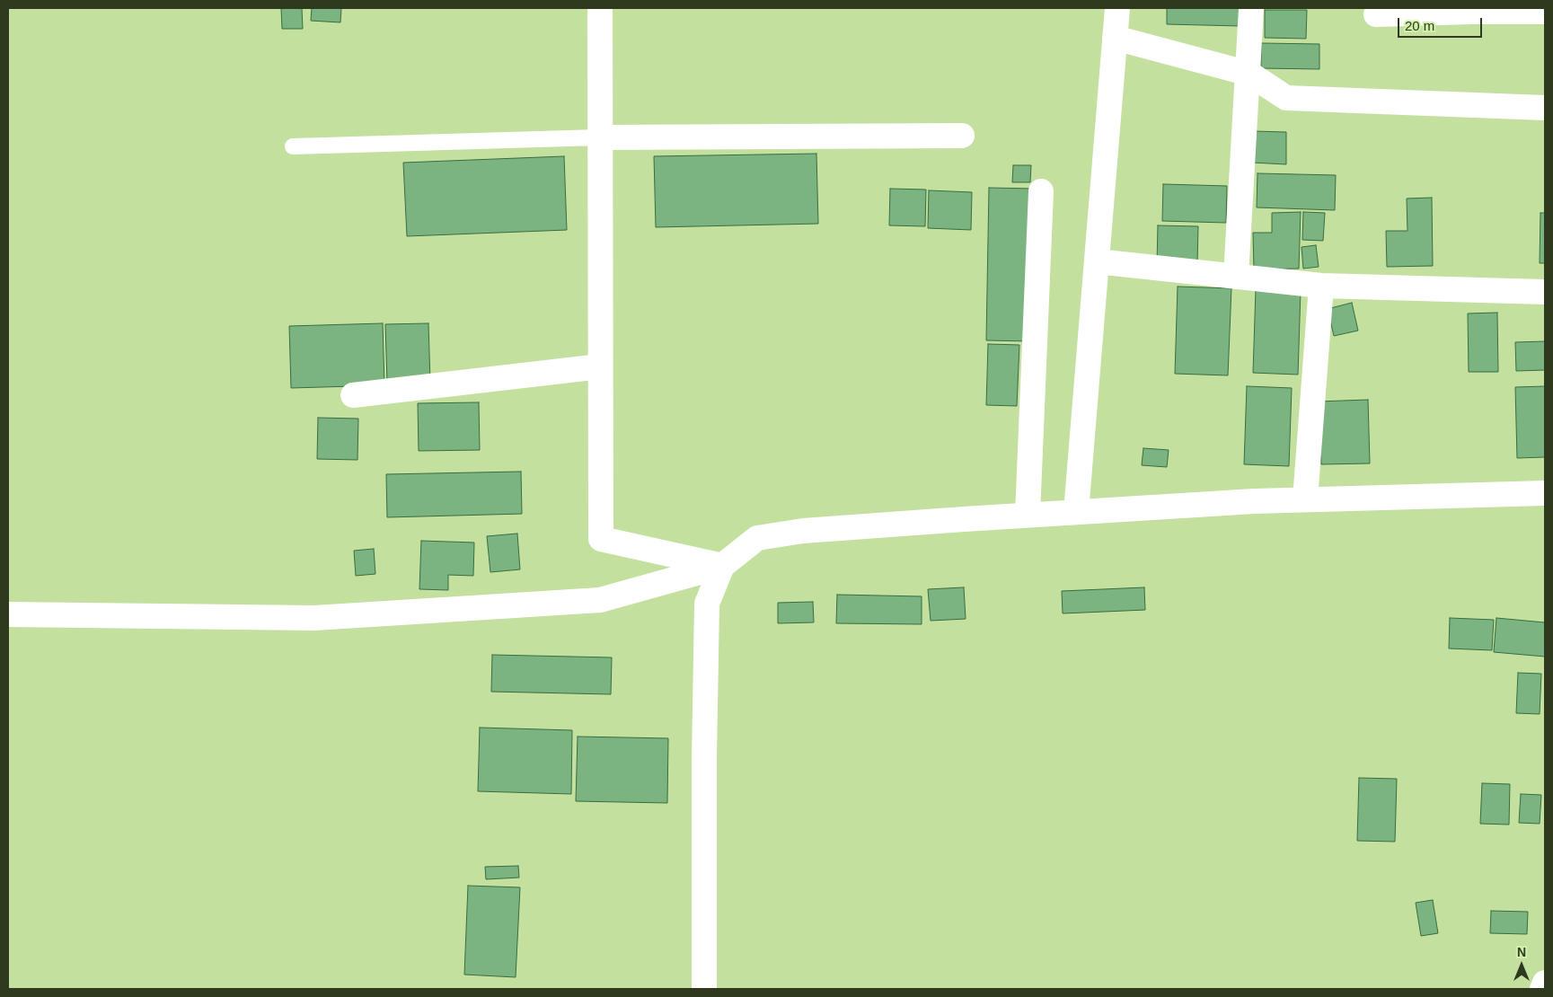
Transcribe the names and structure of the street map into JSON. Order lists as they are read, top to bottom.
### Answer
{
  "scale_bar": "20 m",
  "north": "top"
}
